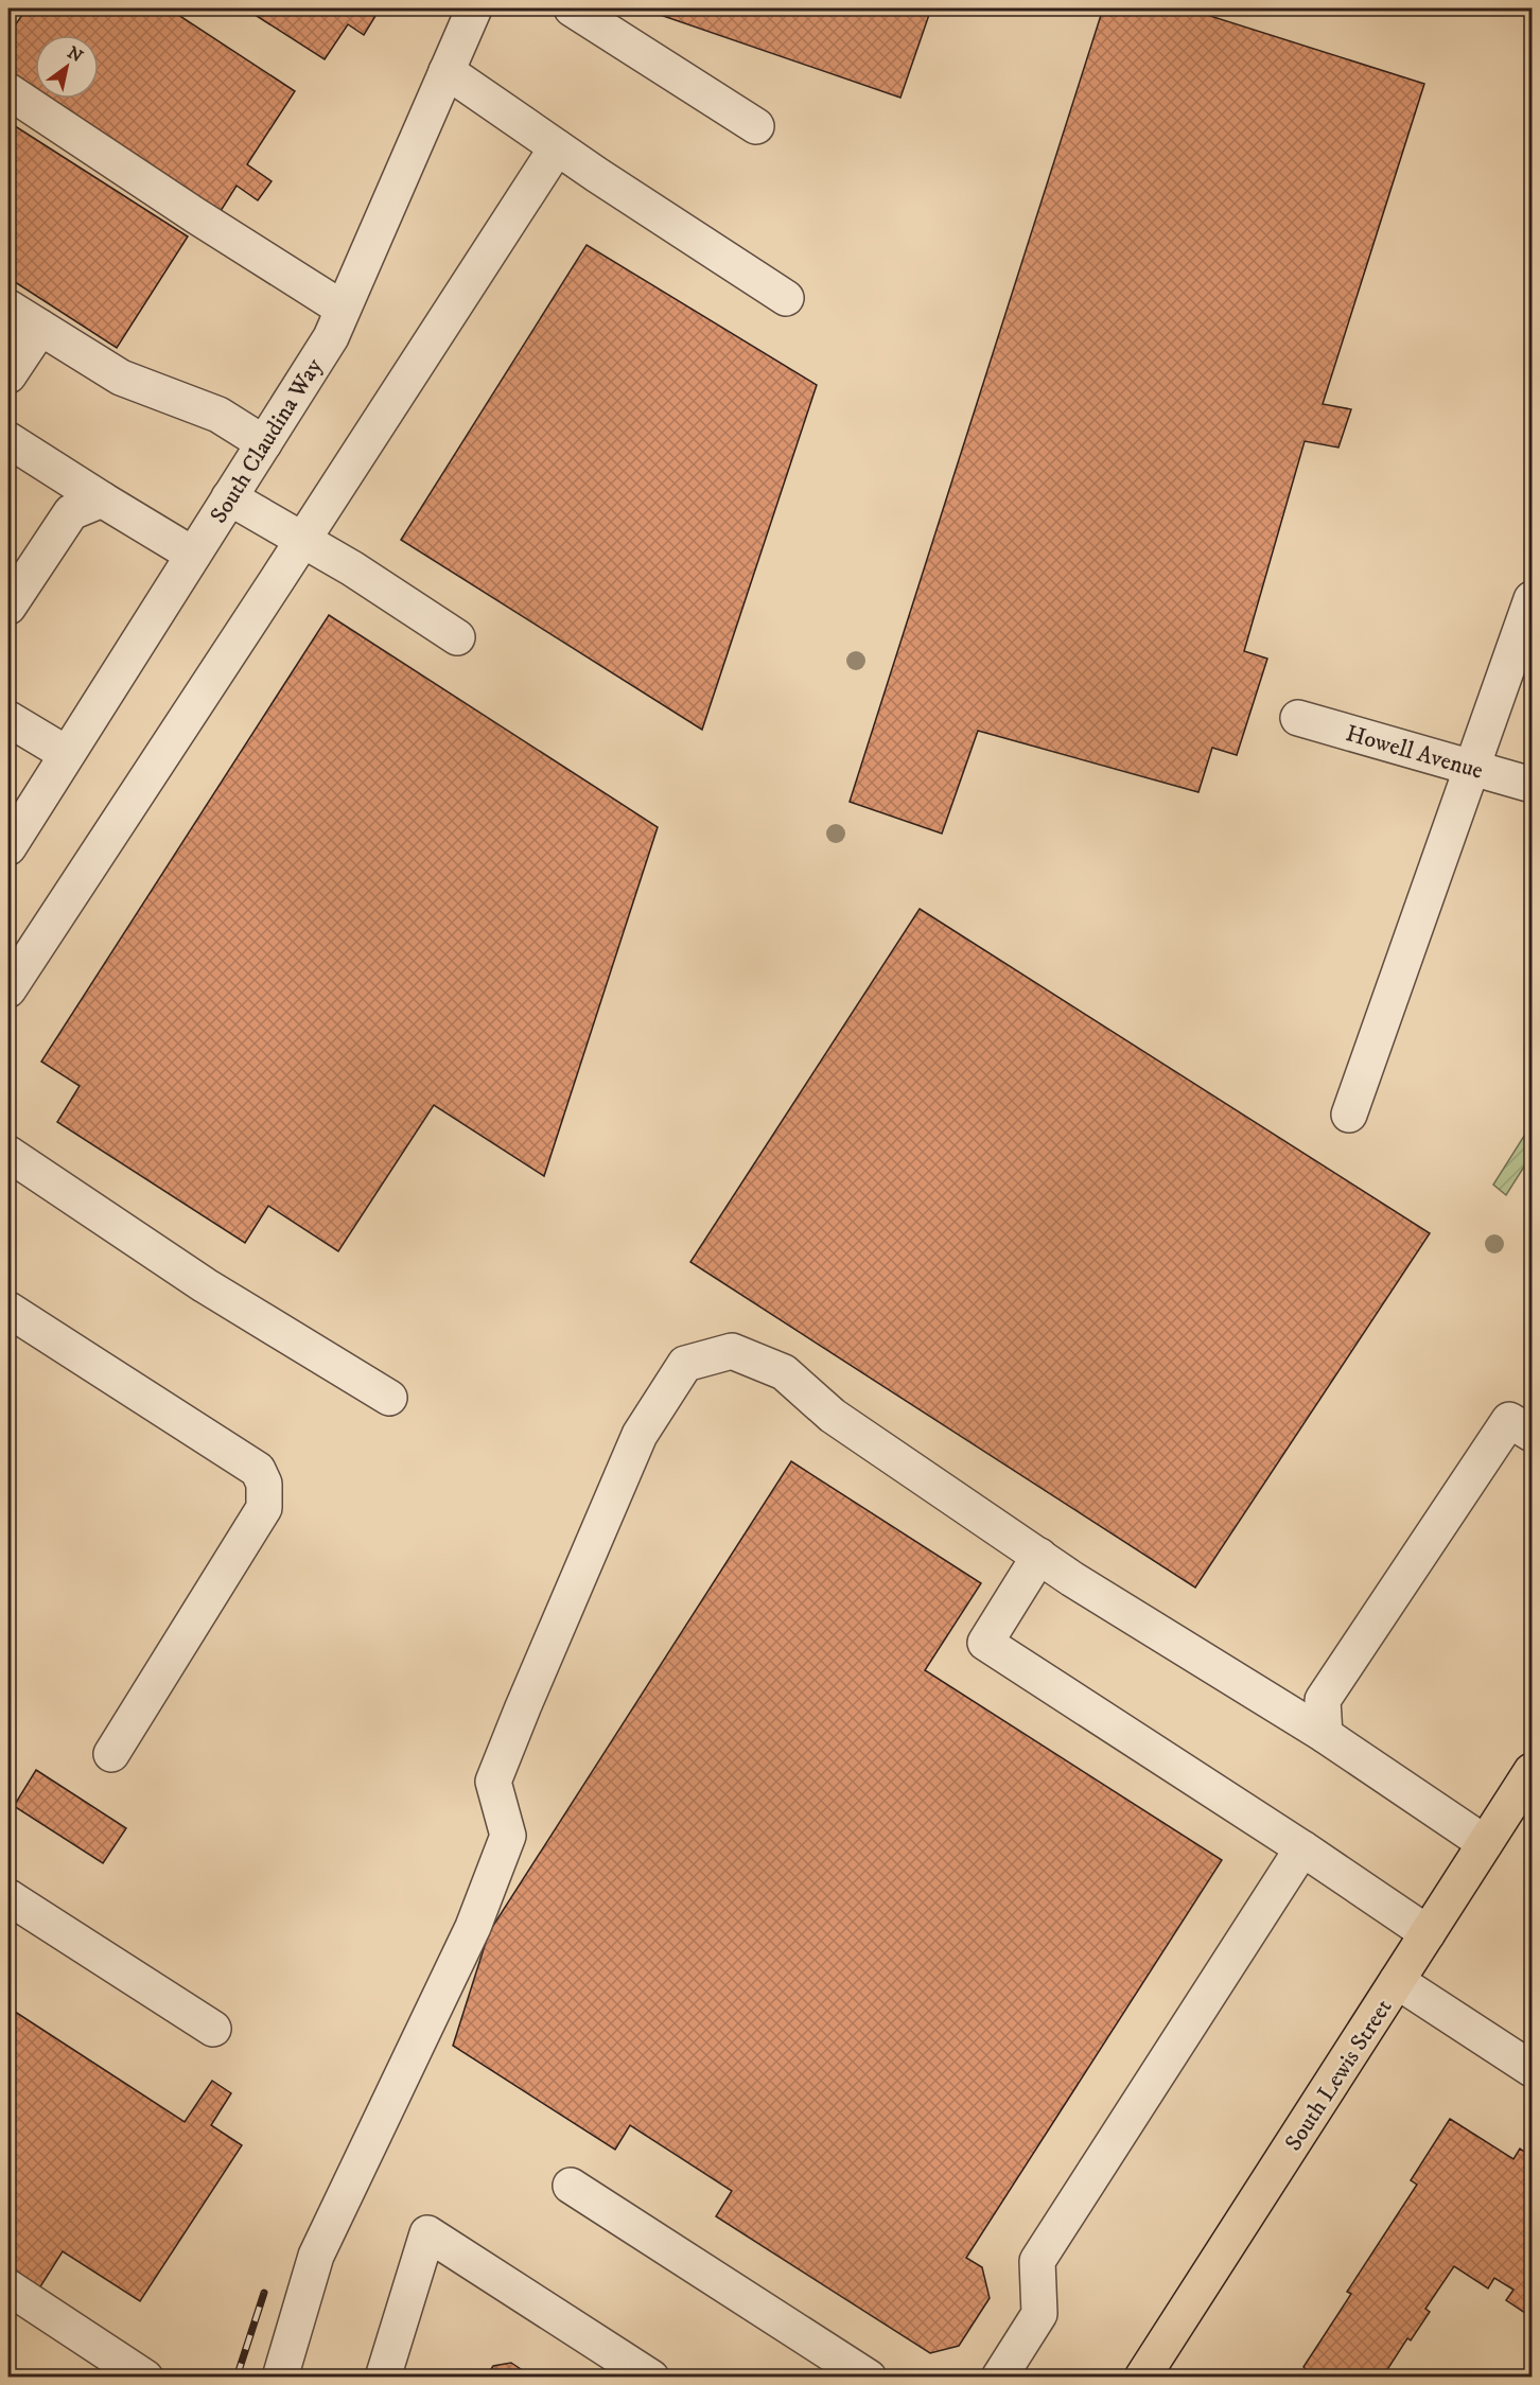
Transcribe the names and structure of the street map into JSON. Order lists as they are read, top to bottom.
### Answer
{
  "streets": {
    "main road": ["South Lewis Street"],
    "street": ["South Claudina Way", "Howell Avenue"]
  },
  "north": "top right"
}
